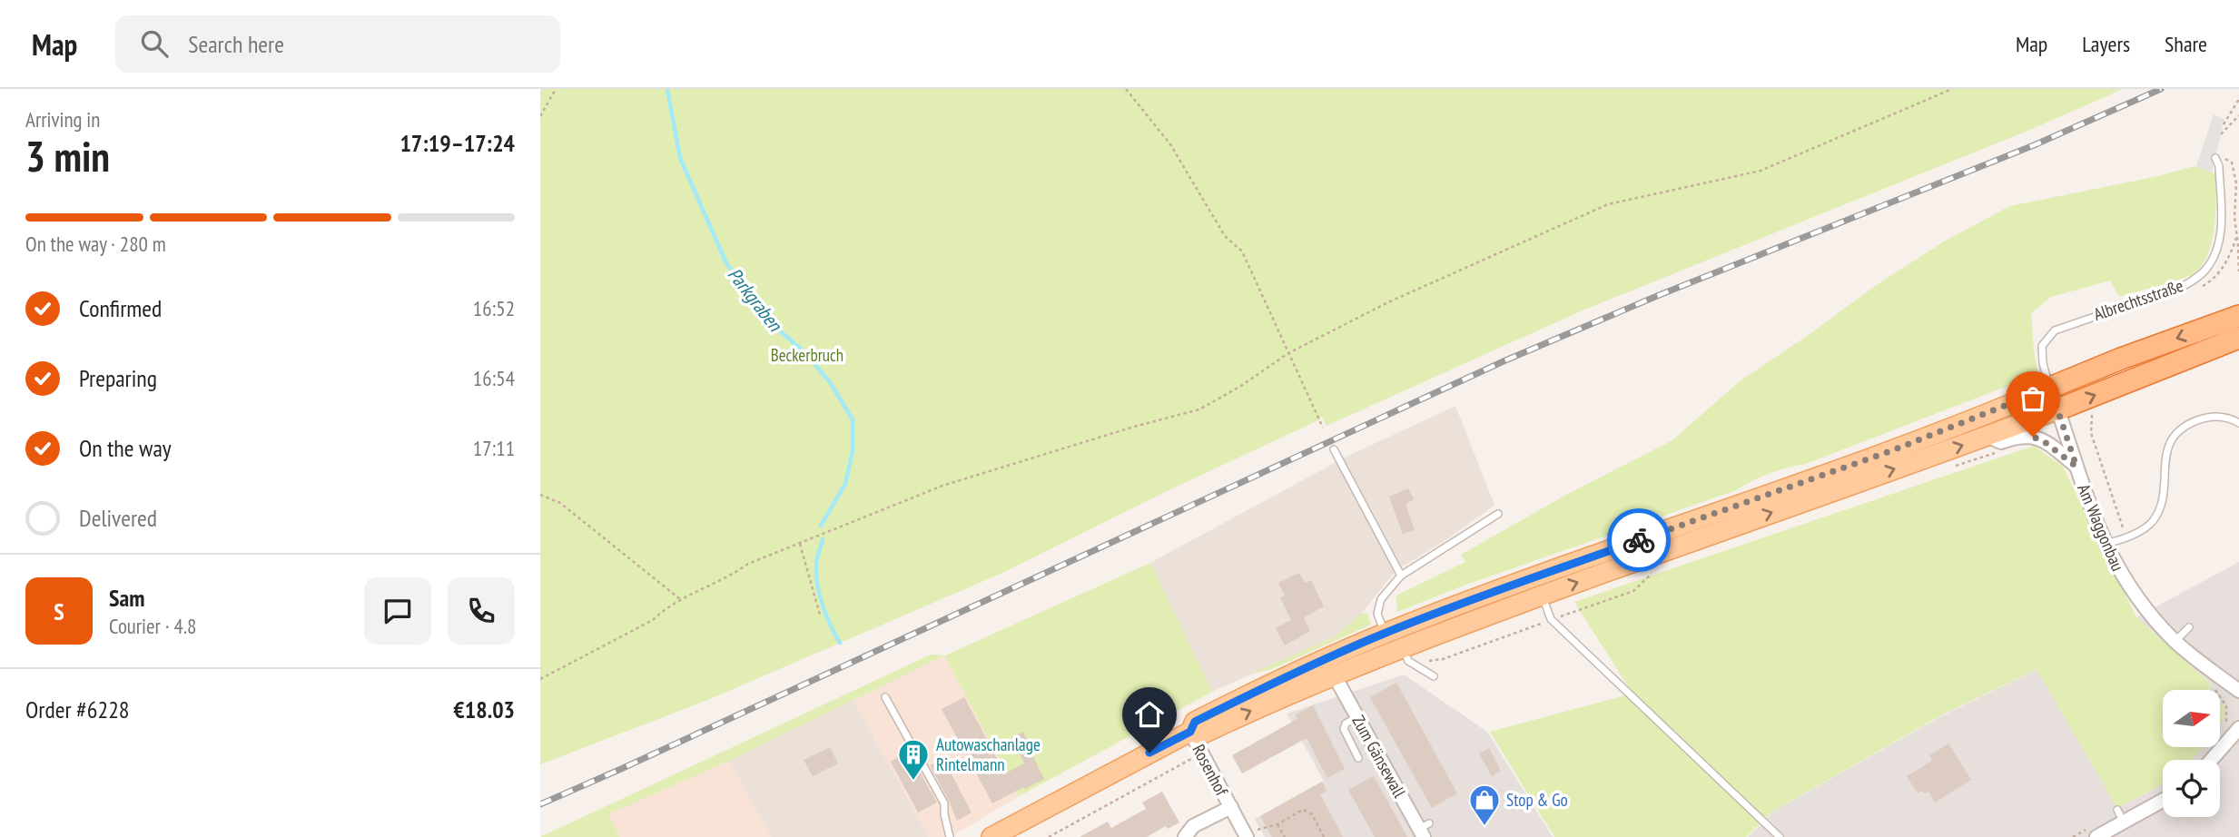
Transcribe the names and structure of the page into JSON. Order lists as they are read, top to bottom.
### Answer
{
  "streets": {
    "street": ["Am Waggonbau", "Zum Gänsewall", "Rosenhof"],
    "lane": ["Albrechtsstraße"]
  },
  "crossings": [
    ["Albrechtsstraße", "Am Waggonbau"]
  ],
  "water": ["Parkgraben"],
  "parks": ["Beckerbruch"],
  "places": {
    "building": ["Autowaschanlage Rintelmann"],
    "shop": ["Stop & Go"]
  },
  "north": "right",
  "page": {
    "header": "Map",
    "search": "Search here",
    "nav": ["Map", "Layers", "Share"],
    "heading": ["3 min", "Arriving in", "17:19–17:24"],
    "panel": [
      "Sam",
      "Courier · 4.8",
      "Order #6228",
      "€18.03"
    ],
    "bar": "On the way · 280 m",
    "list": [
      ["Confirmed", "16:52"],
      ["Preparing", "16:54"],
      ["On the way", "17:11"],
      "Delivered"
    ],
    "round": "S"
  }
}
